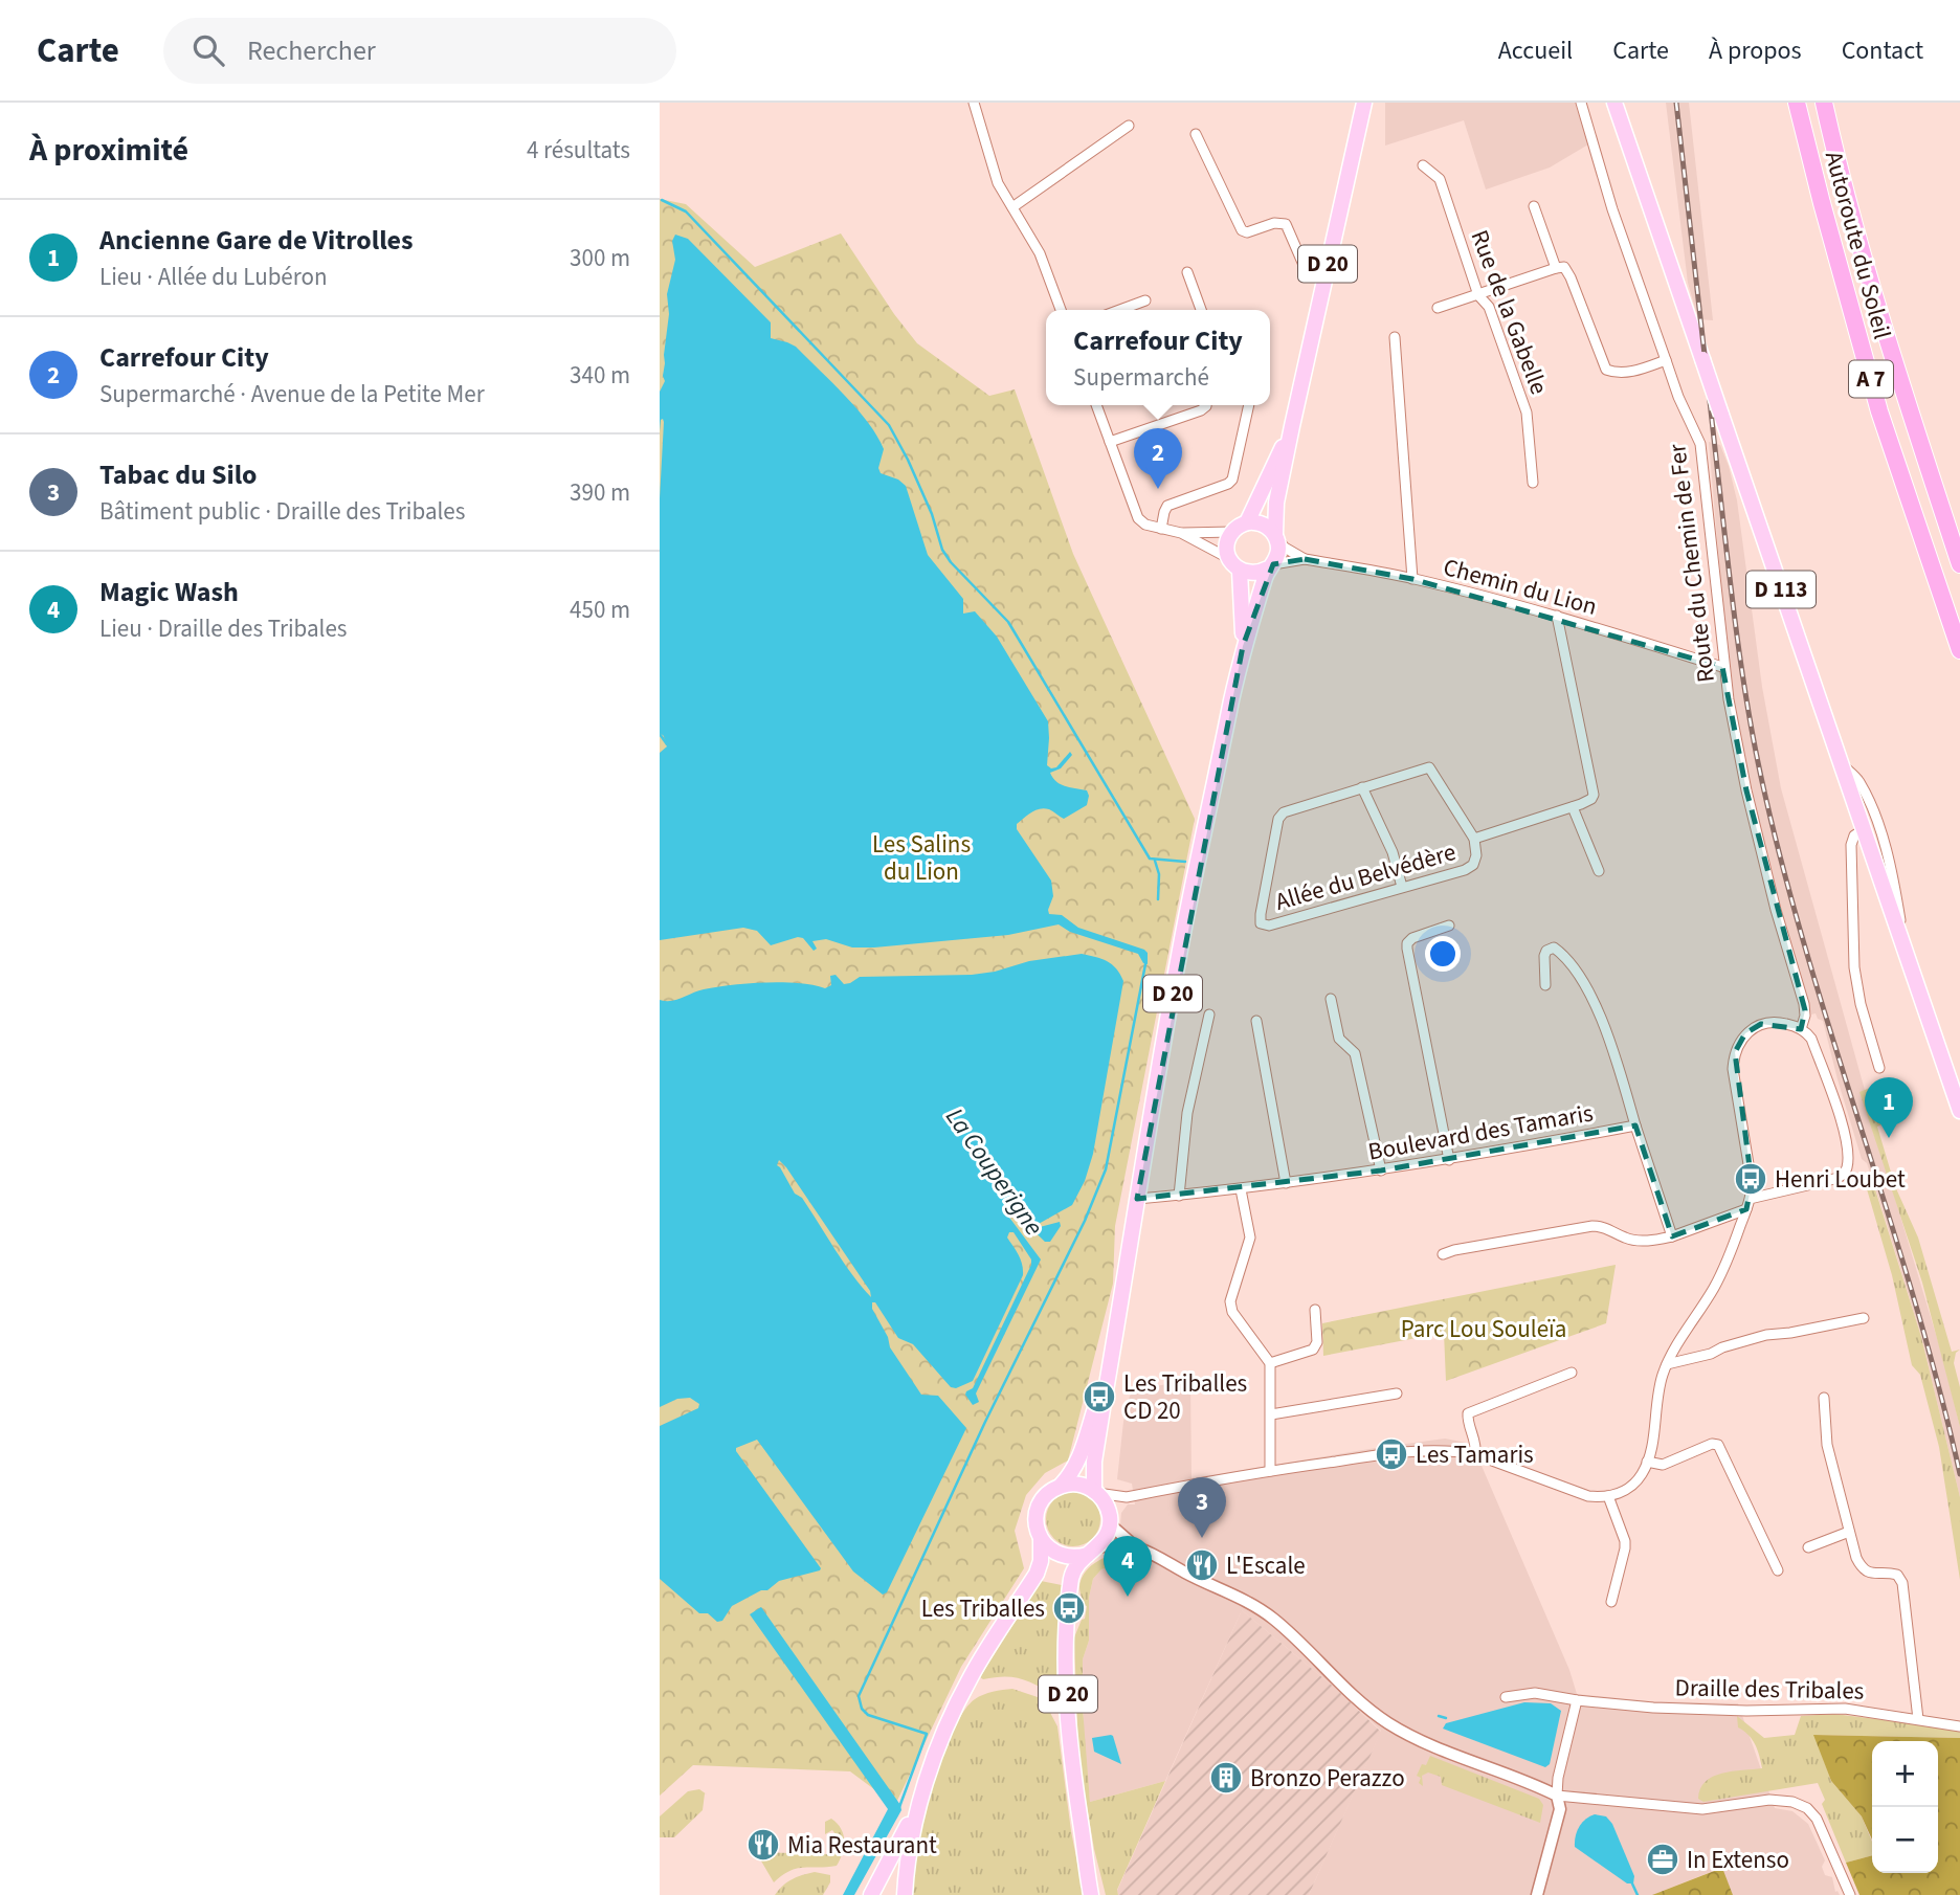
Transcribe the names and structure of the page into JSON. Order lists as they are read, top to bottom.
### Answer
{
  "streets": {
    "highway": ["Autoroute du Soleil", "A 7"],
    "main road": ["D 20", "D 113"],
    "street": [
      "Rue de la Gabelle",
      "Route du Chemin de Fer",
      "Chemin du Lion",
      "Allée du Belvédère",
      "Boulevard des Tamaris",
      "Draille des Tribales"
    ]
  },
  "crossings": [
    ["D 20", "Chemin du Lion"],
    ["D 20", "Boulevard des Tamaris"],
    ["Route du Chemin de Fer", "Chemin du Lion"]
  ],
  "water": ["La Couperigne"],
  "parks": ["Les Salins du Lion", "Parc Lou Souleïa"],
  "places": {
    "bus stop": [
      "Henri Loubet",
      "Les Triballes CD 20",
      "Les Tamaris",
      "Les Triballes"
    ],
    "restaurant": ["L'Escale", "Mia Restaurant"],
    "building": ["Bronzo Perazzo"],
    "office": ["In Extenso"]
  },
  "page": {
    "header": "Carte",
    "search": "Rechercher",
    "nav": [
      "Accueil",
      "Carte",
      "À propos",
      "Contact"
    ],
    "heading": ["À proximité", "4 résultats"],
    "list": [
      {
        "mark": "1",
        "name": "Ancienne Gare de Vitrolles",
        "note": "Lieu · Allée du Lubéron",
        "value": "300 m"
      },
      {
        "mark": "2",
        "name": "Carrefour City",
        "note": "Supermarché · Avenue de la Petite Mer",
        "value": "340 m"
      },
      {
        "mark": "3",
        "name": "Tabac du Silo",
        "note": "Bâtiment public · Draille des Tribales",
        "value": "390 m"
      },
      {
        "mark": "4",
        "name": "Magic Wash",
        "note": "Lieu · Draille des Tribales",
        "value": "450 m"
      }
    ],
    "popup": ["Carrefour City", "Supermarché"],
    "pins": [
      "2",
      "1",
      "3",
      "4"
    ],
    "map_buttons": ["+", "−"]
  }
}
